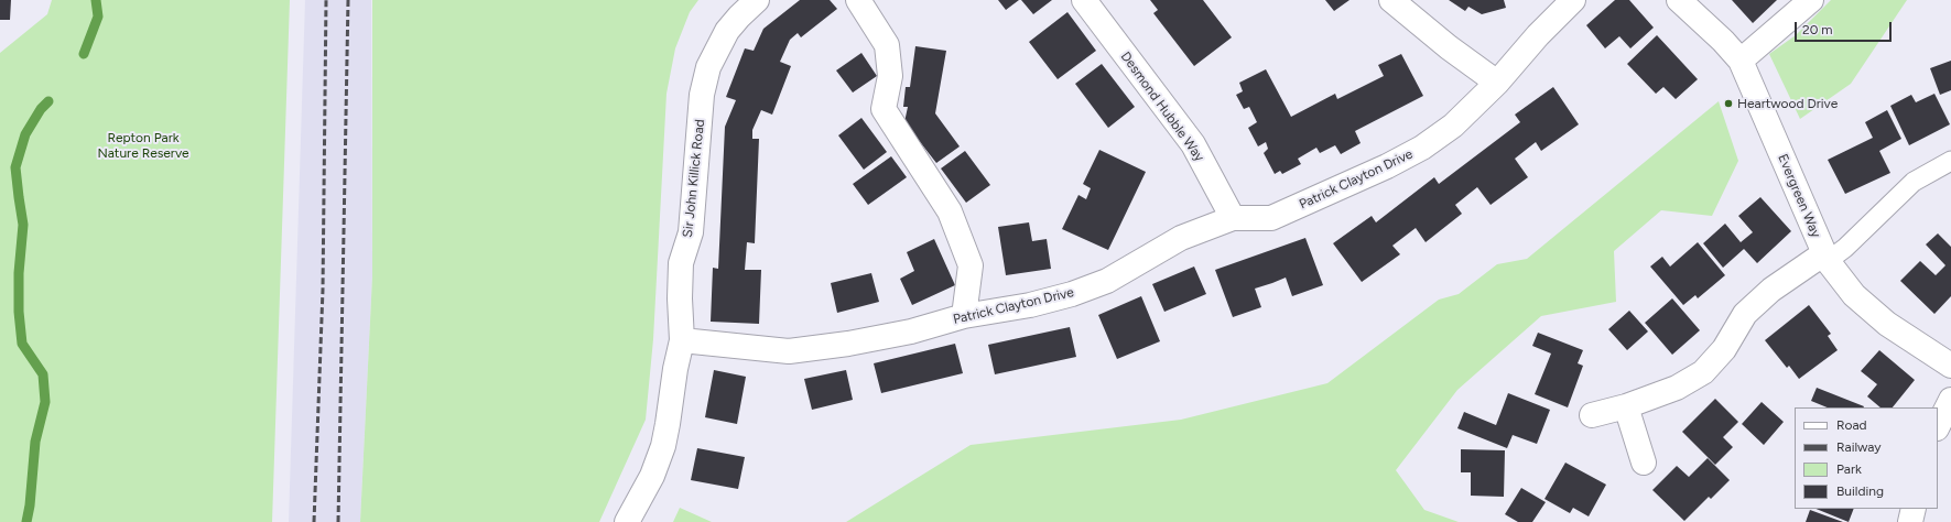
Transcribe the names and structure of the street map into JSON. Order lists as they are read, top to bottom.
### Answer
{
  "streets": {
    "street": [
      "Desmond Hubble Way",
      "Sir John Killick Road",
      "Patrick Clayton Drive",
      "Evergreen Way"
    ]
  },
  "crossings": [
    ["Desmond Hubble Way", "Patrick Clayton Drive"],
    ["Sir John Killick Road", "Patrick Clayton Drive"]
  ],
  "parks": ["Repton Park Nature Reserve"],
  "places": ["Heartwood Drive"],
  "legend": [
    "Road",
    "Railway",
    "Park",
    "Building"
  ],
  "scale_bar": "20 m"
}
